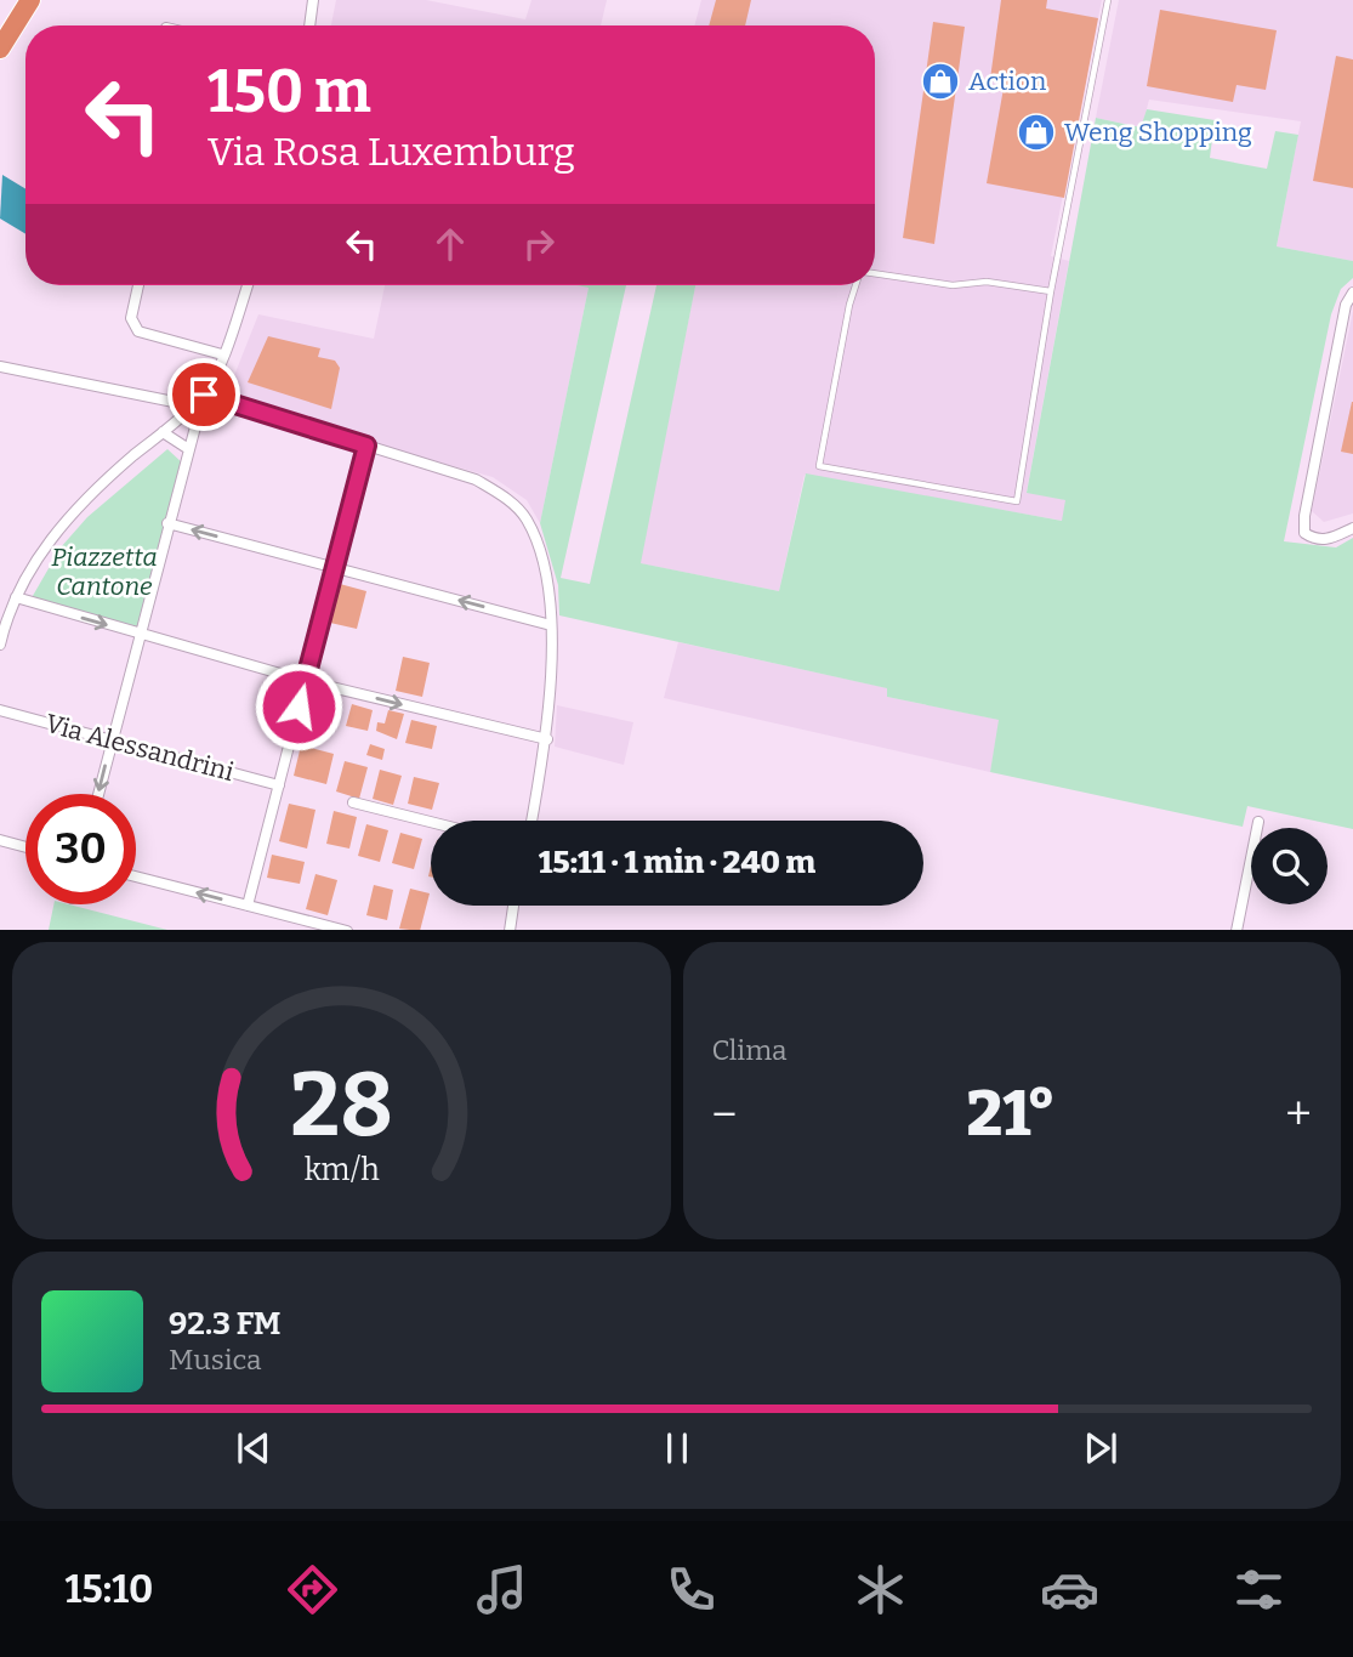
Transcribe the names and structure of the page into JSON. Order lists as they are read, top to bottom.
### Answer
{
  "streets": {
    "street": ["Via Alessandrini"]
  },
  "parks": ["Piazzetta Cantone"],
  "places": {
    "shop": ["Action", "Weng Shopping"]
  },
  "page": {
    "turn": ["150 m", "Via Rosa Luxemburg"],
    "limit": "30",
    "trip": "15:11 · 1 min · 240 m",
    "tile": "Clima",
    "heat": ["−", "21°", "+"],
    "song": ["92.3 FM", "Musica"],
    "tabs": "15:10",
    "gauge": ["28", "km/h"]
  }
}
